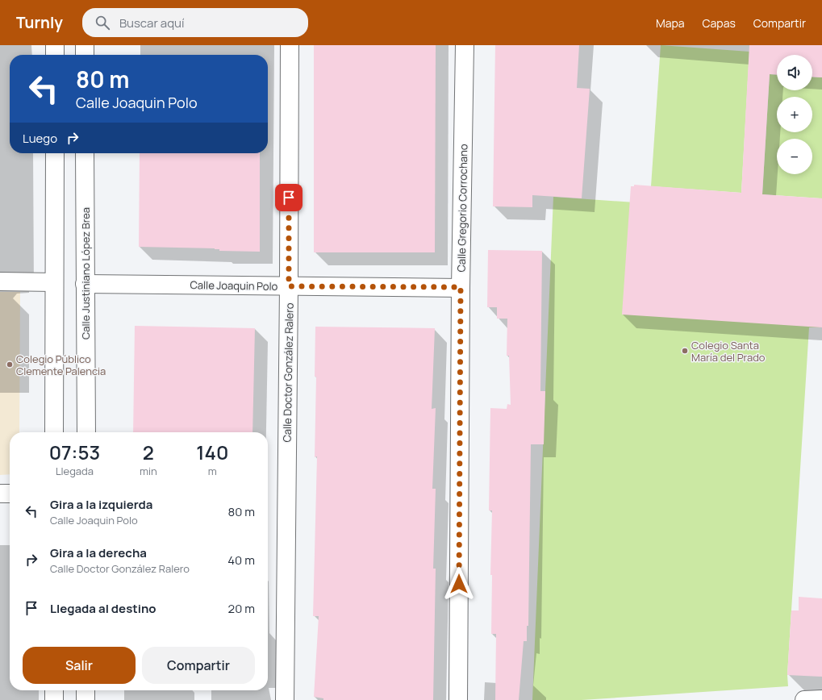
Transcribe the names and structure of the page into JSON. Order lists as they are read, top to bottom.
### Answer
{
  "streets": {
    "street": [
      "Calle Gregorio Corrochano",
      "Calle Justiniano López Brea",
      "Calle Joaquin Polo",
      "Calle Doctor González Ralero"
    ]
  },
  "crossings": [
    ["Calle Gregorio Corrochano", "Calle Joaquin Polo"],
    ["Calle Justiniano López Brea", "Calle Joaquin Polo"],
    ["Calle Joaquin Polo", "Calle Doctor González Ralero"]
  ],
  "places": ["Colegio Santa María del Prado", "Colegio Público Clemente Palencia"],
  "page": {
    "header": "Turnly",
    "search": "Buscar aquí",
    "nav": ["Mapa", "Capas", "Compartir"],
    "map_buttons": ["+", "−"],
    "turn": ["80 m", "Calle Joaquin Polo"],
    "then": "Luego",
    "eta": [
      "07:53",
      "Llegada",
      "2",
      "min",
      "140",
      "m"
    ],
    "list": [
      {
        "name": "Gira a la izquierda",
        "note": "Calle Joaquin Polo",
        "value": "80 m"
      },
      {
        "name": "Gira a la derecha",
        "note": "Calle Doctor González Ralero",
        "value": "40 m"
      },
      {
        "name": "Llegada al destino",
        "value": "20 m"
      }
    ],
    "buttons": ["Salir", "Compartir"]
  }
}
